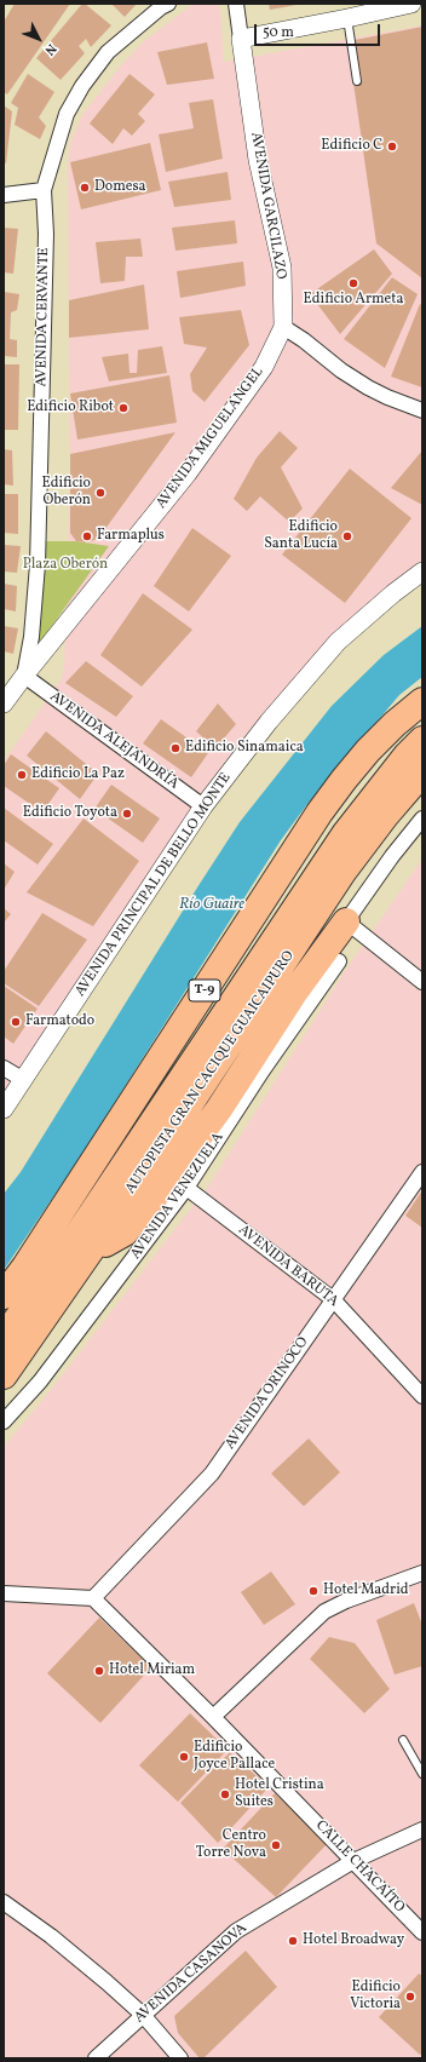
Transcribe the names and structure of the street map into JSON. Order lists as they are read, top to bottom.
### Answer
{
  "streets": {
    "highway": ["T-9", "AUTOPISTA GRAN CACIQUE GUAICAIPURO"],
    "street": [
      "AVENIDA GARCILAZO",
      "AVENIDA CERVANTE",
      "AVENIDA MIGUELANGEL",
      "AVENIDA ALEJANDRÍA",
      "AVENIDA PRINCIPAL DE BELLO MONTE",
      "AVENIDA VENEZUELA",
      "AVENIDA BARUTA",
      "AVENIDA ORINOCO",
      "CALLE CHACAÍTO",
      "AVENIDA CASANOVA"
    ]
  },
  "crossings": [
    ["AVENIDA GARCILAZO", "AVENIDA MIGUELANGEL"],
    ["AVENIDA CERVANTE", "AVENIDA MIGUELANGEL"],
    ["AVENIDA CERVANTE", "AVENIDA ALEJANDRÍA"],
    ["AVENIDA MIGUELANGEL", "AVENIDA ALEJANDRÍA"],
    ["AVENIDA ALEJANDRÍA", "AVENIDA PRINCIPAL DE BELLO MONTE"],
    ["AVENIDA VENEZUELA", "AVENIDA BARUTA"],
    ["AVENIDA BARUTA", "AVENIDA ORINOCO"],
    ["AVENIDA ORINOCO", "CALLE CHACAÍTO"],
    ["CALLE CHACAÍTO", "AVENIDA CASANOVA"]
  ],
  "water": ["Río Guaire"],
  "parks": ["Plaza Oberón"],
  "places": [
    "Edificio C",
    "Domesa",
    "Edificio Armeta",
    "Edificio Ribot",
    "Edificio Oberón",
    "Farmaplus",
    "Edificio Santa Lucía",
    "Edificio Sinamaica",
    "Edificio La Paz",
    "Edificio Toyota",
    "Farmatodo",
    "Hotel Madrid",
    "Hotel Miriam",
    "Edificio Joyce Pallace",
    "Hotel Cristina Suites",
    "Centro Torre Nova",
    "Hotel Broadway",
    "Edificio Victoria"
  ],
  "scale_bar": "50 m",
  "north": "bottom right"
}
